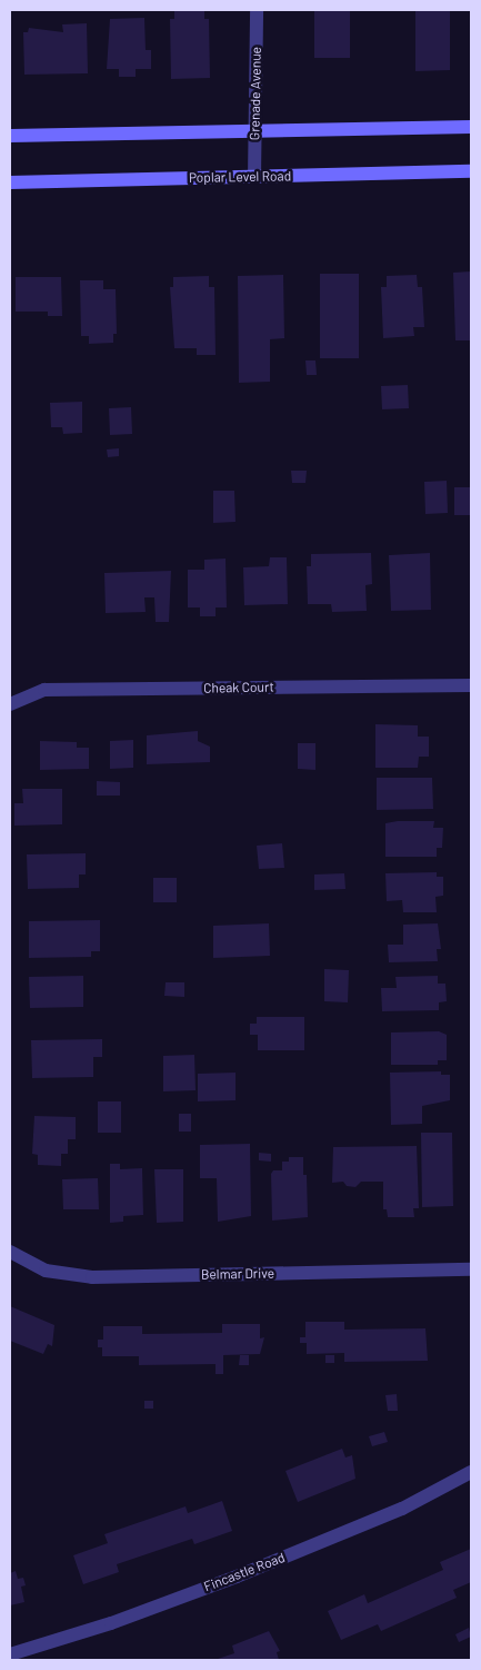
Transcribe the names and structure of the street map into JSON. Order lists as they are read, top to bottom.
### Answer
{
  "streets": {
    "main road": ["Poplar Level Road"],
    "street": [
      "Grenade Avenue",
      "Cheak Court",
      "Belmar Drive",
      "Fincastle Road"
    ]
  },
  "crossings": [
    ["Grenade Avenue", "Poplar Level Road"]
  ]
}
